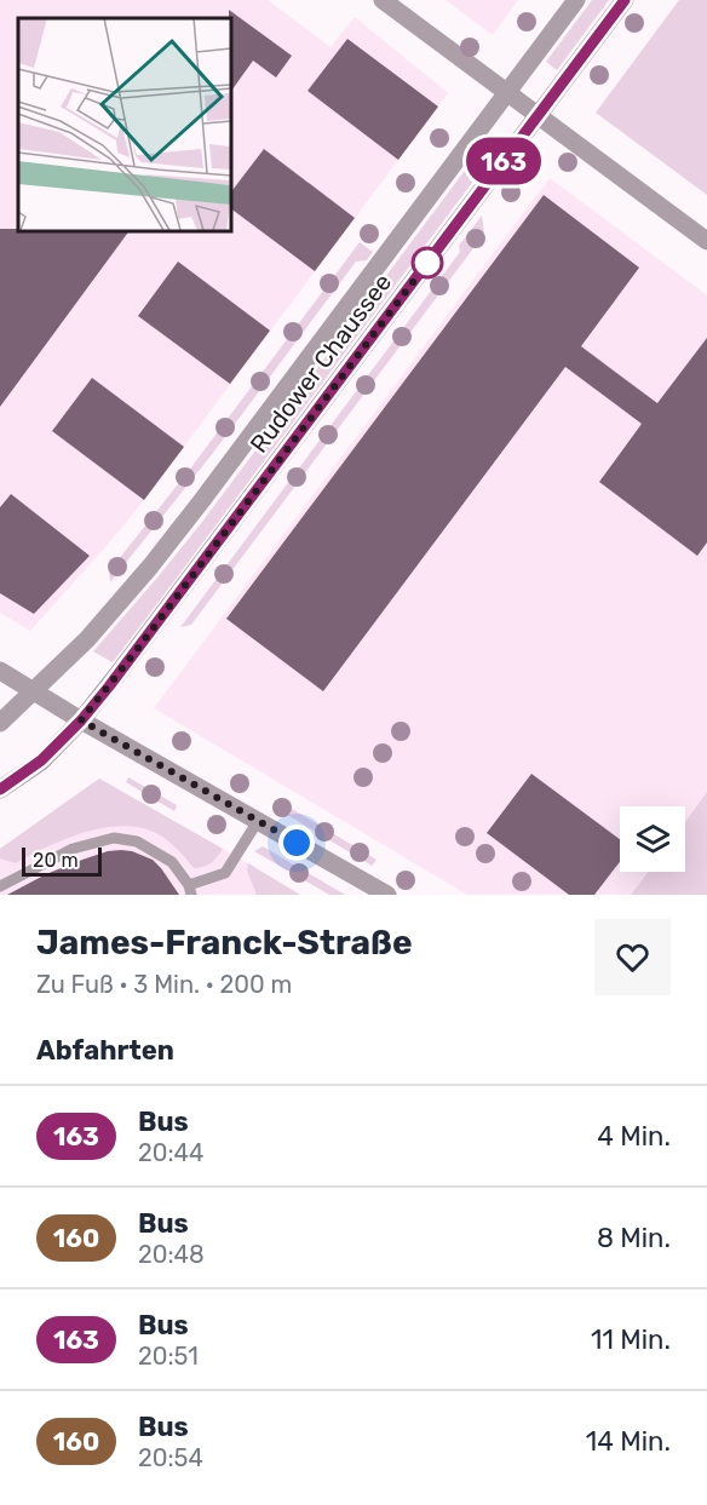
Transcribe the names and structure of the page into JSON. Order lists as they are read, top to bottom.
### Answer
{
  "streets": {
    "street": ["Rudower Chaussee"]
  },
  "lines": ["bus line 163"],
  "scale_bar": "20 m",
  "page": {
    "on_map": "163",
    "scale": "20 m",
    "heading": [
      ["James-Franck-Straße", "Zu Fuß · 3 Min. · 200 m"],
      "Abfahrten"
    ],
    "list": [
      {
        "mark": "163",
        "name": "Bus",
        "note": "20:44",
        "value": "4 Min."
      },
      {
        "mark": "160",
        "name": "Bus",
        "note": "20:48",
        "value": "8 Min."
      },
      {
        "mark": "163",
        "name": "Bus",
        "note": "20:51",
        "value": "11 Min."
      },
      {
        "mark": "160",
        "name": "Bus",
        "note": "20:54",
        "value": "14 Min."
      }
    ]
  }
}
